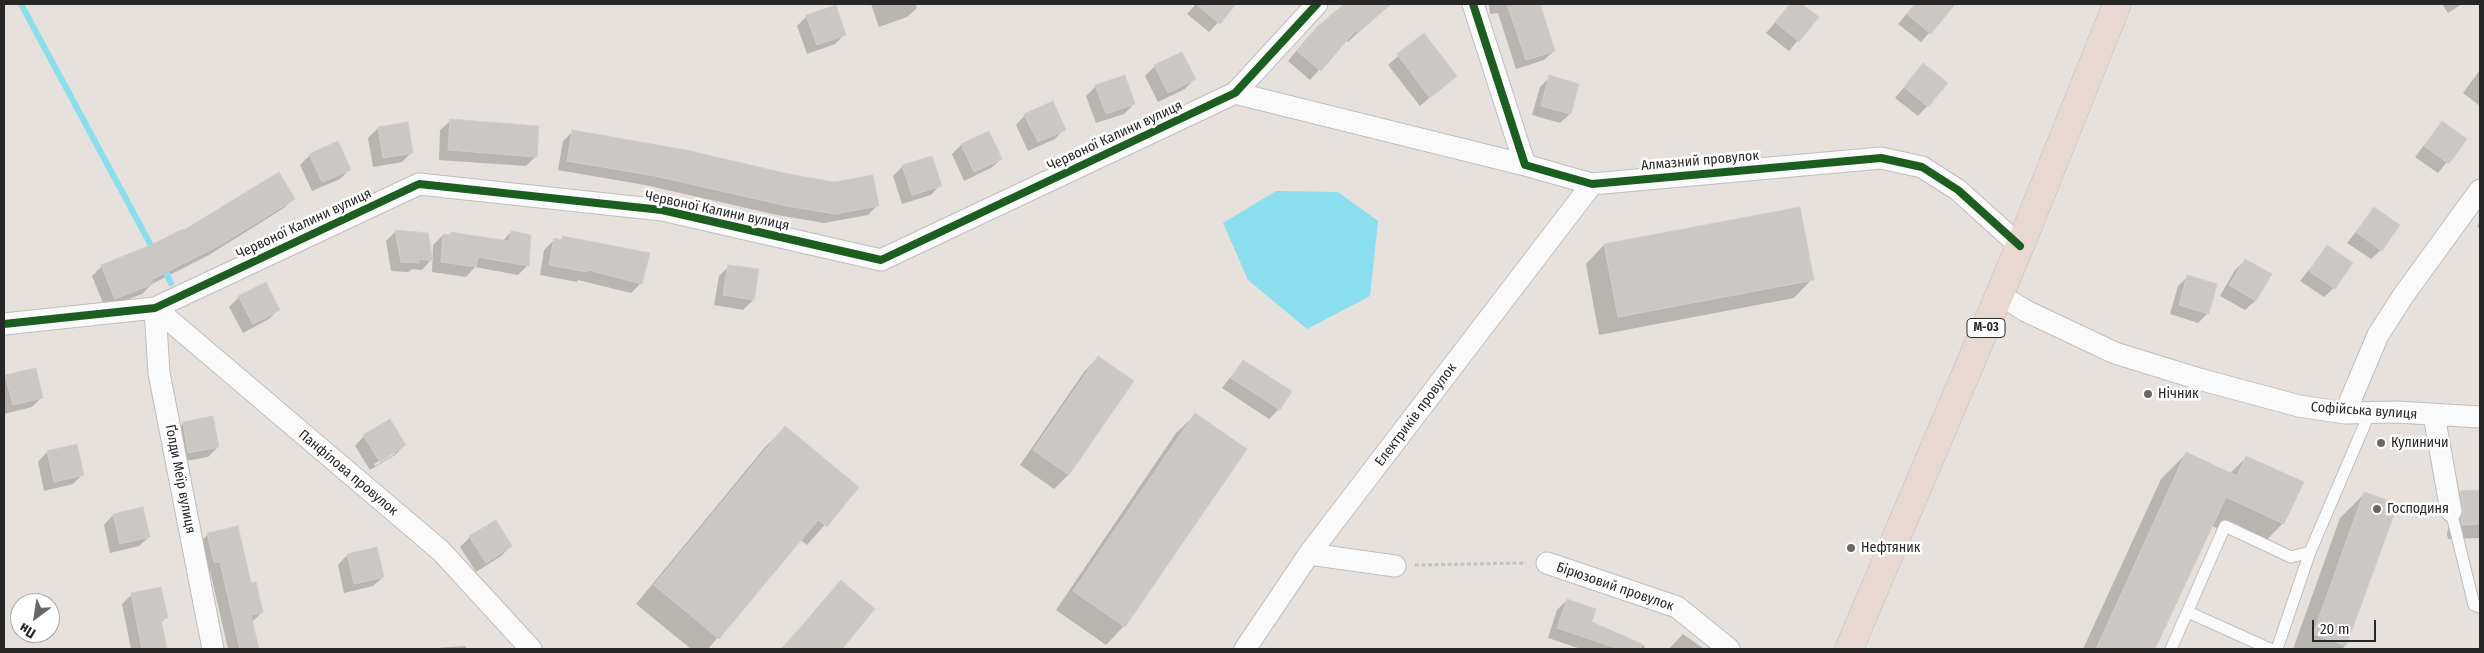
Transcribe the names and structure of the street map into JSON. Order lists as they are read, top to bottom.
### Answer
{
  "streets": {
    "highway": ["М-03"],
    "street": [
      "Червоної Калини вулиця",
      "Алмазний провулок",
      "Софійська вулиця",
      "Електриків провулок",
      "Панфілова провулок",
      "Ґолди Меїр вулиця",
      "Бірюзовий провулок"
    ]
  },
  "crossings": [
    ["Червоної Калини вулиця", "Алмазний провулок"],
    ["Червоної Калини вулиця", "Панфілова провулок"],
    ["Червоної Калини вулиця", "Ґолди Меїр вулиця"],
    ["Алмазний провулок", "М-03"],
    ["Алмазний провулок", "Електриків провулок"],
    ["М-03", "Софійська вулиця"],
    ["Панфілова провулок", "Ґолди Меїр вулиця"]
  ],
  "places": [
    "Нічник",
    "Кулиничи",
    "Господиня",
    "Нефтяник"
  ],
  "scale_bar": "20 m",
  "north": "bottom left"
}
